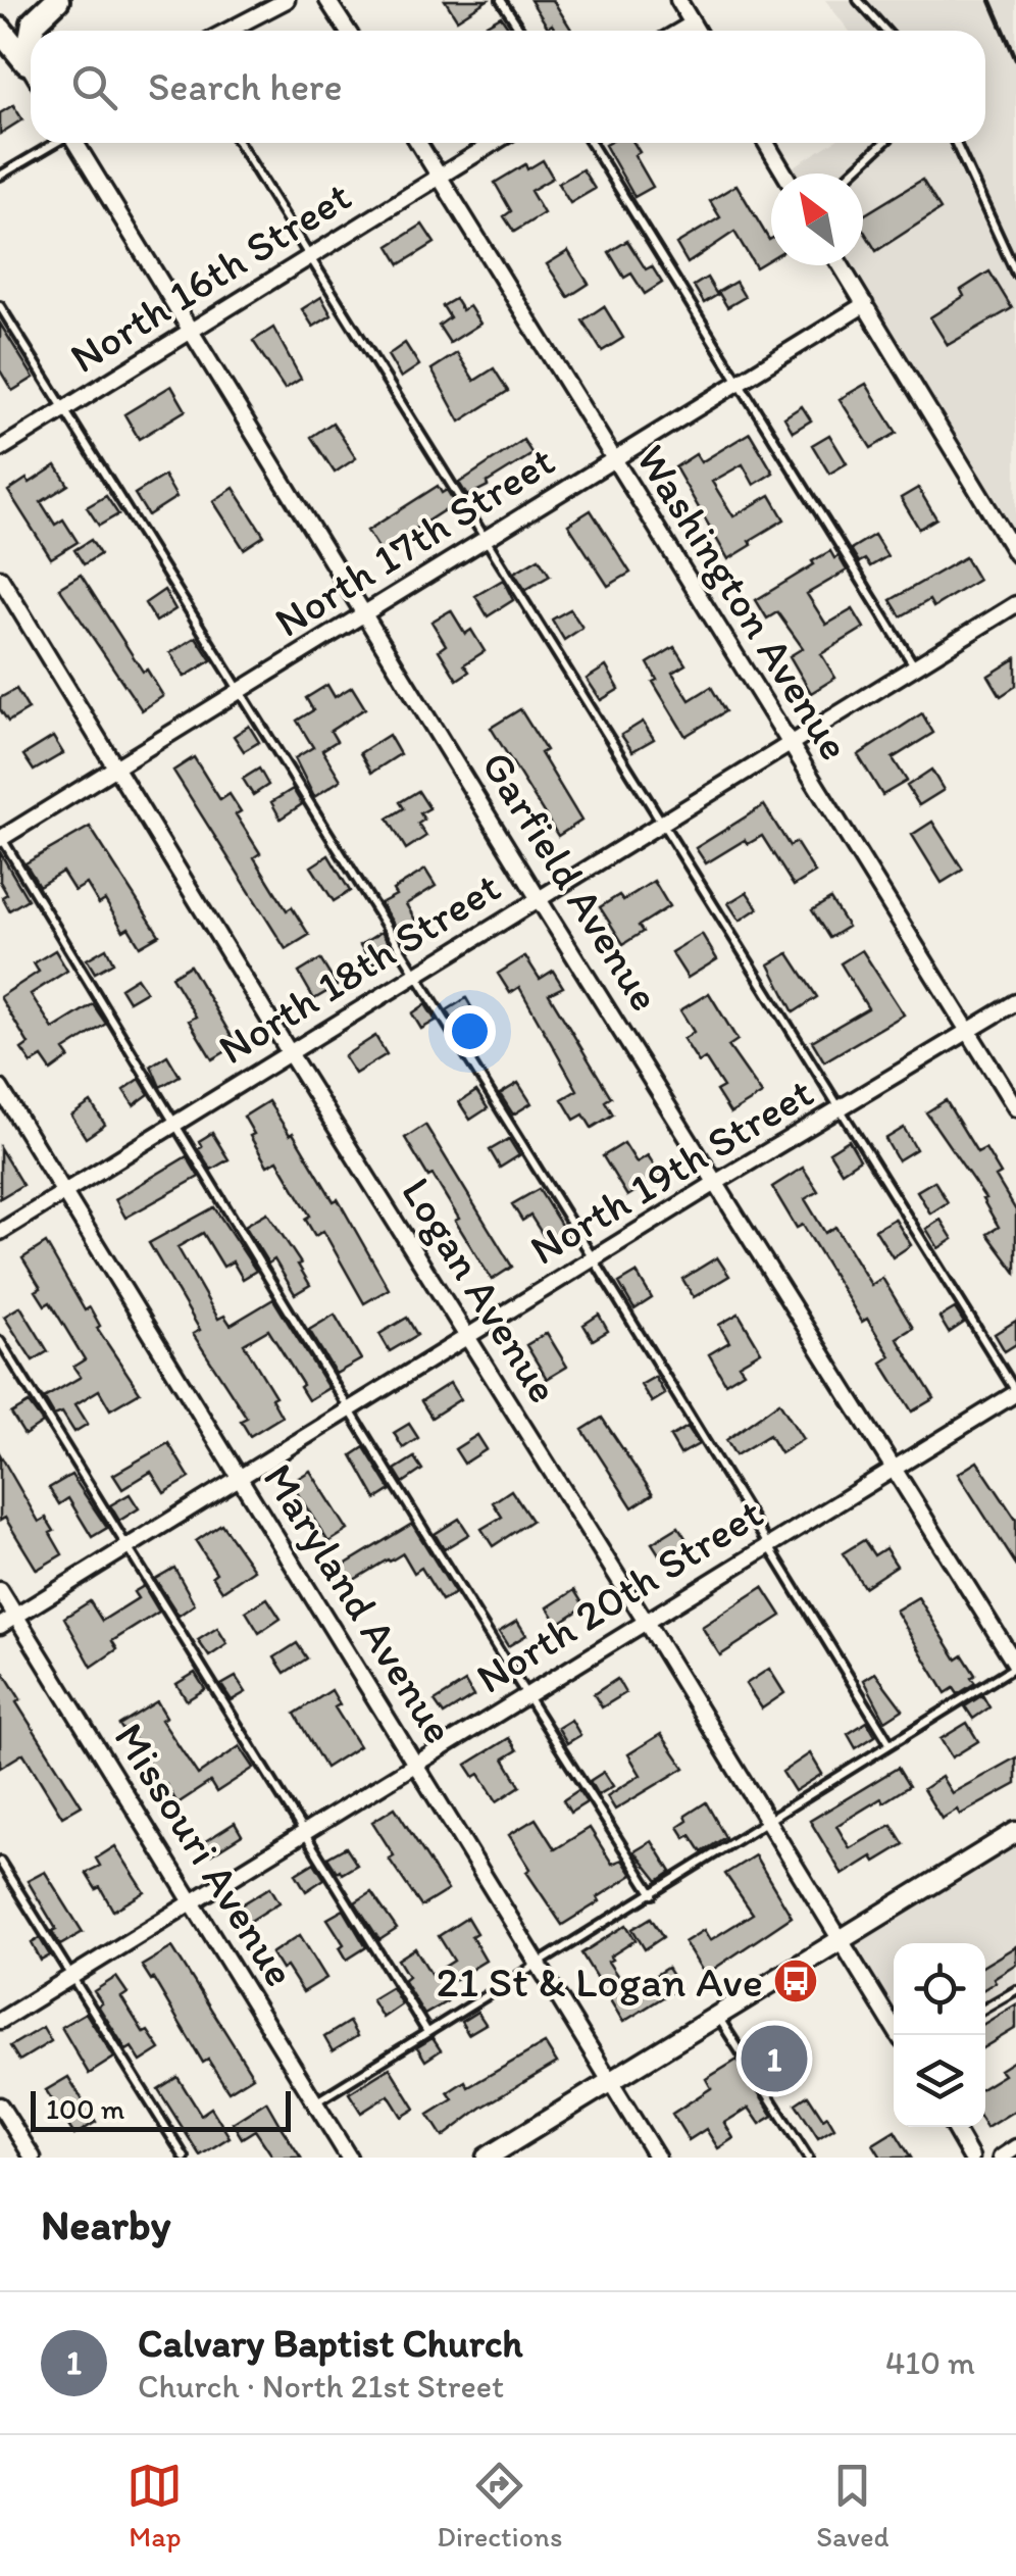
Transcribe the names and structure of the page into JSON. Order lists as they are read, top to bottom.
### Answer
{
  "streets": {
    "street": [
      "North 16th Street",
      "North 17th Street",
      "Washington Avenue",
      "Garfield Avenue",
      "North 18th Street",
      "North 19th Street",
      "Logan Avenue",
      "North 20th Street",
      "Maryland Avenue",
      "Missouri Avenue"
    ]
  },
  "crossings": [
    ["North 16th Street", "Washington Avenue"],
    ["North 16th Street", "Garfield Avenue"],
    ["North 17th Street", "Washington Avenue"],
    ["North 17th Street", "Garfield Avenue"],
    ["North 17th Street", "Logan Avenue"],
    ["Washington Avenue", "North 18th Street"],
    ["Washington Avenue", "North 19th Street"],
    ["Garfield Avenue", "North 18th Street"],
    ["Garfield Avenue", "North 19th Street"],
    ["Garfield Avenue", "North 20th Street"],
    ["North 18th Street", "Logan Avenue"],
    ["North 18th Street", "Maryland Avenue"],
    ["North 19th Street", "Logan Avenue"],
    ["North 19th Street", "Maryland Avenue"],
    ["North 19th Street", "Missouri Avenue"],
    ["Logan Avenue", "North 20th Street"],
    ["North 20th Street", "Maryland Avenue"],
    ["North 20th Street", "Missouri Avenue"]
  ],
  "places": {
    "bus stop": ["21 St & Logan Ave"]
  },
  "scale_bar": "100 m",
  "north": "top left",
  "page": {
    "search": "Search here",
    "pins": "1",
    "scale": "100 m",
    "heading": "Nearby",
    "list": [
      {
        "mark": "1",
        "name": "Calvary Baptist Church",
        "note": "Church · North 21st Street",
        "value": "410 m"
      }
    ],
    "nav": ["Map", "Directions", "Saved"]
  }
}
